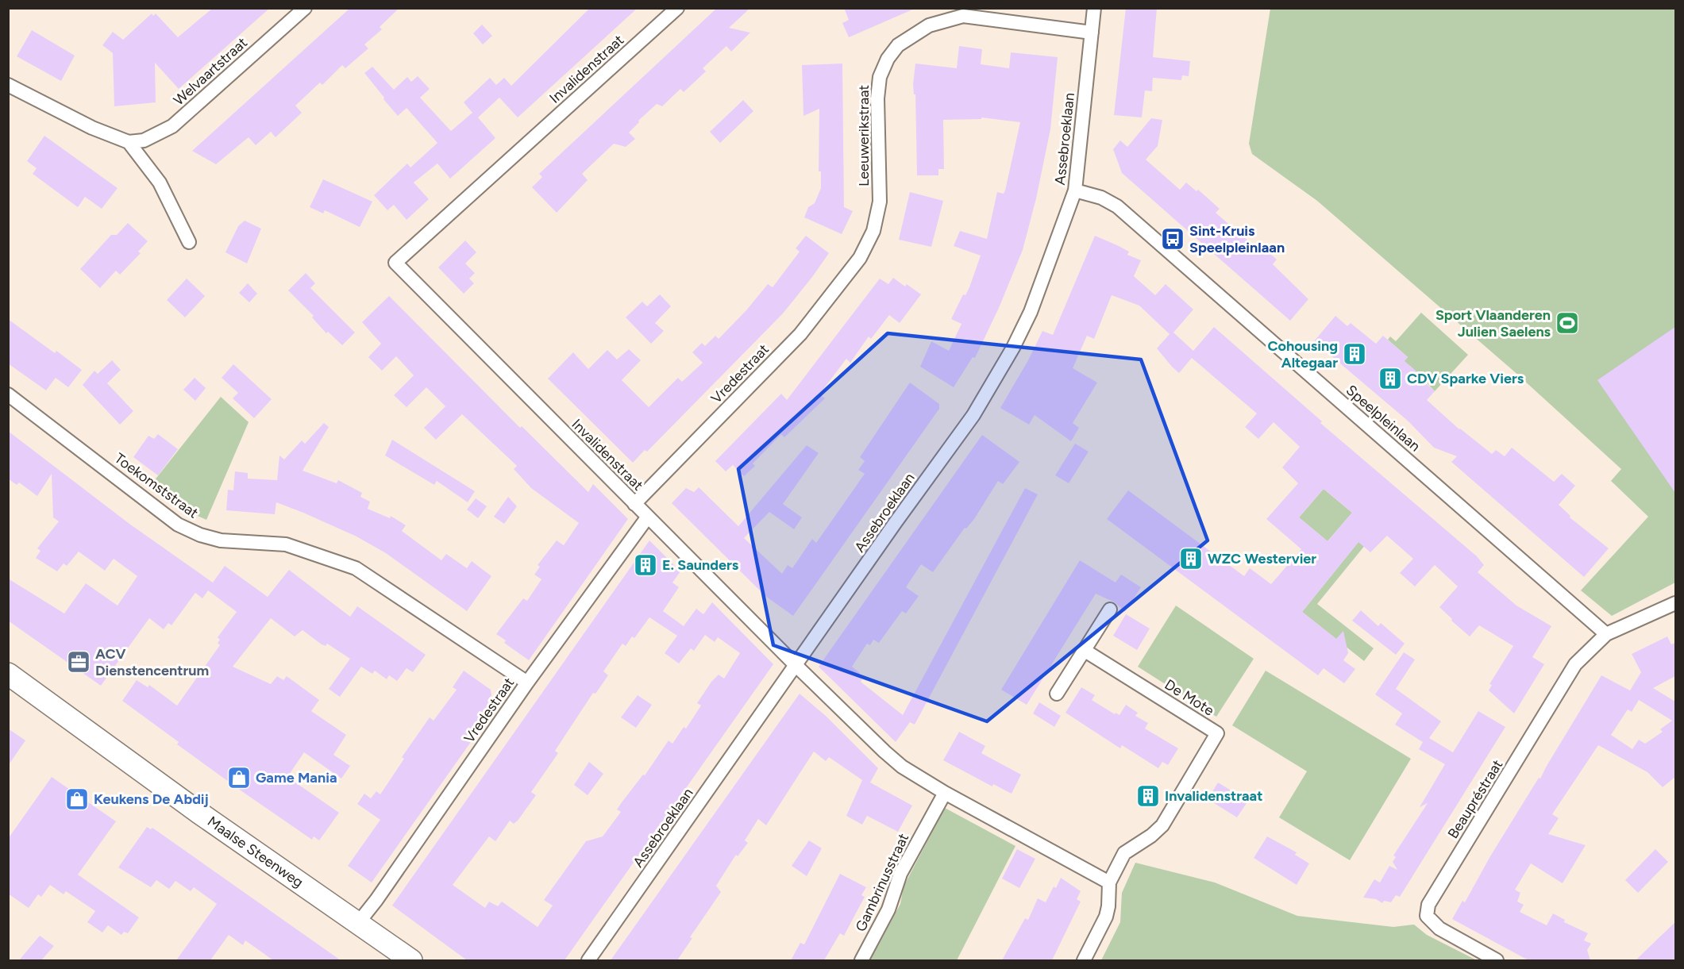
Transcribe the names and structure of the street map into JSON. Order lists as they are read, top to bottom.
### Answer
{
  "streets": {
    "main road": ["Maalse Steenweg"],
    "street": [
      "Invalidenstraat",
      "Welvaartstraat",
      "Leeuwerikstraat",
      "Assebroeklaan",
      "Vredestraat",
      "Speelpleinlaan",
      "Toekomststraat",
      "De Mote",
      "Beaupréstraat",
      "Gambrinusstraat"
    ]
  },
  "crossings": [
    ["Invalidenstraat", "Assebroeklaan"],
    ["Invalidenstraat", "Vredestraat"],
    ["Invalidenstraat", "De Mote"],
    ["Invalidenstraat", "Gambrinusstraat"],
    ["Leeuwerikstraat", "Assebroeklaan"],
    ["Leeuwerikstraat", "Vredestraat"],
    ["Assebroeklaan", "Speelpleinlaan"],
    ["Vredestraat", "Toekomststraat"],
    ["Vredestraat", "Maalse Steenweg"],
    ["Speelpleinlaan", "Beaupréstraat"]
  ],
  "places": {
    "bus stop": ["Sint-Kruis Speelpleinlaan"],
    "sports": ["Sport Vlaanderen Julien Saelens"],
    "building": [
      "Cohousing Altegaar",
      "CDV Sparke Viers",
      "WZC Westervier",
      "E. Saunders",
      "Invalidenstraat"
    ],
    "office": ["ACV Dienstencentrum"],
    "shop": ["Game Mania", "Keukens De Abdij"]
  }
}
